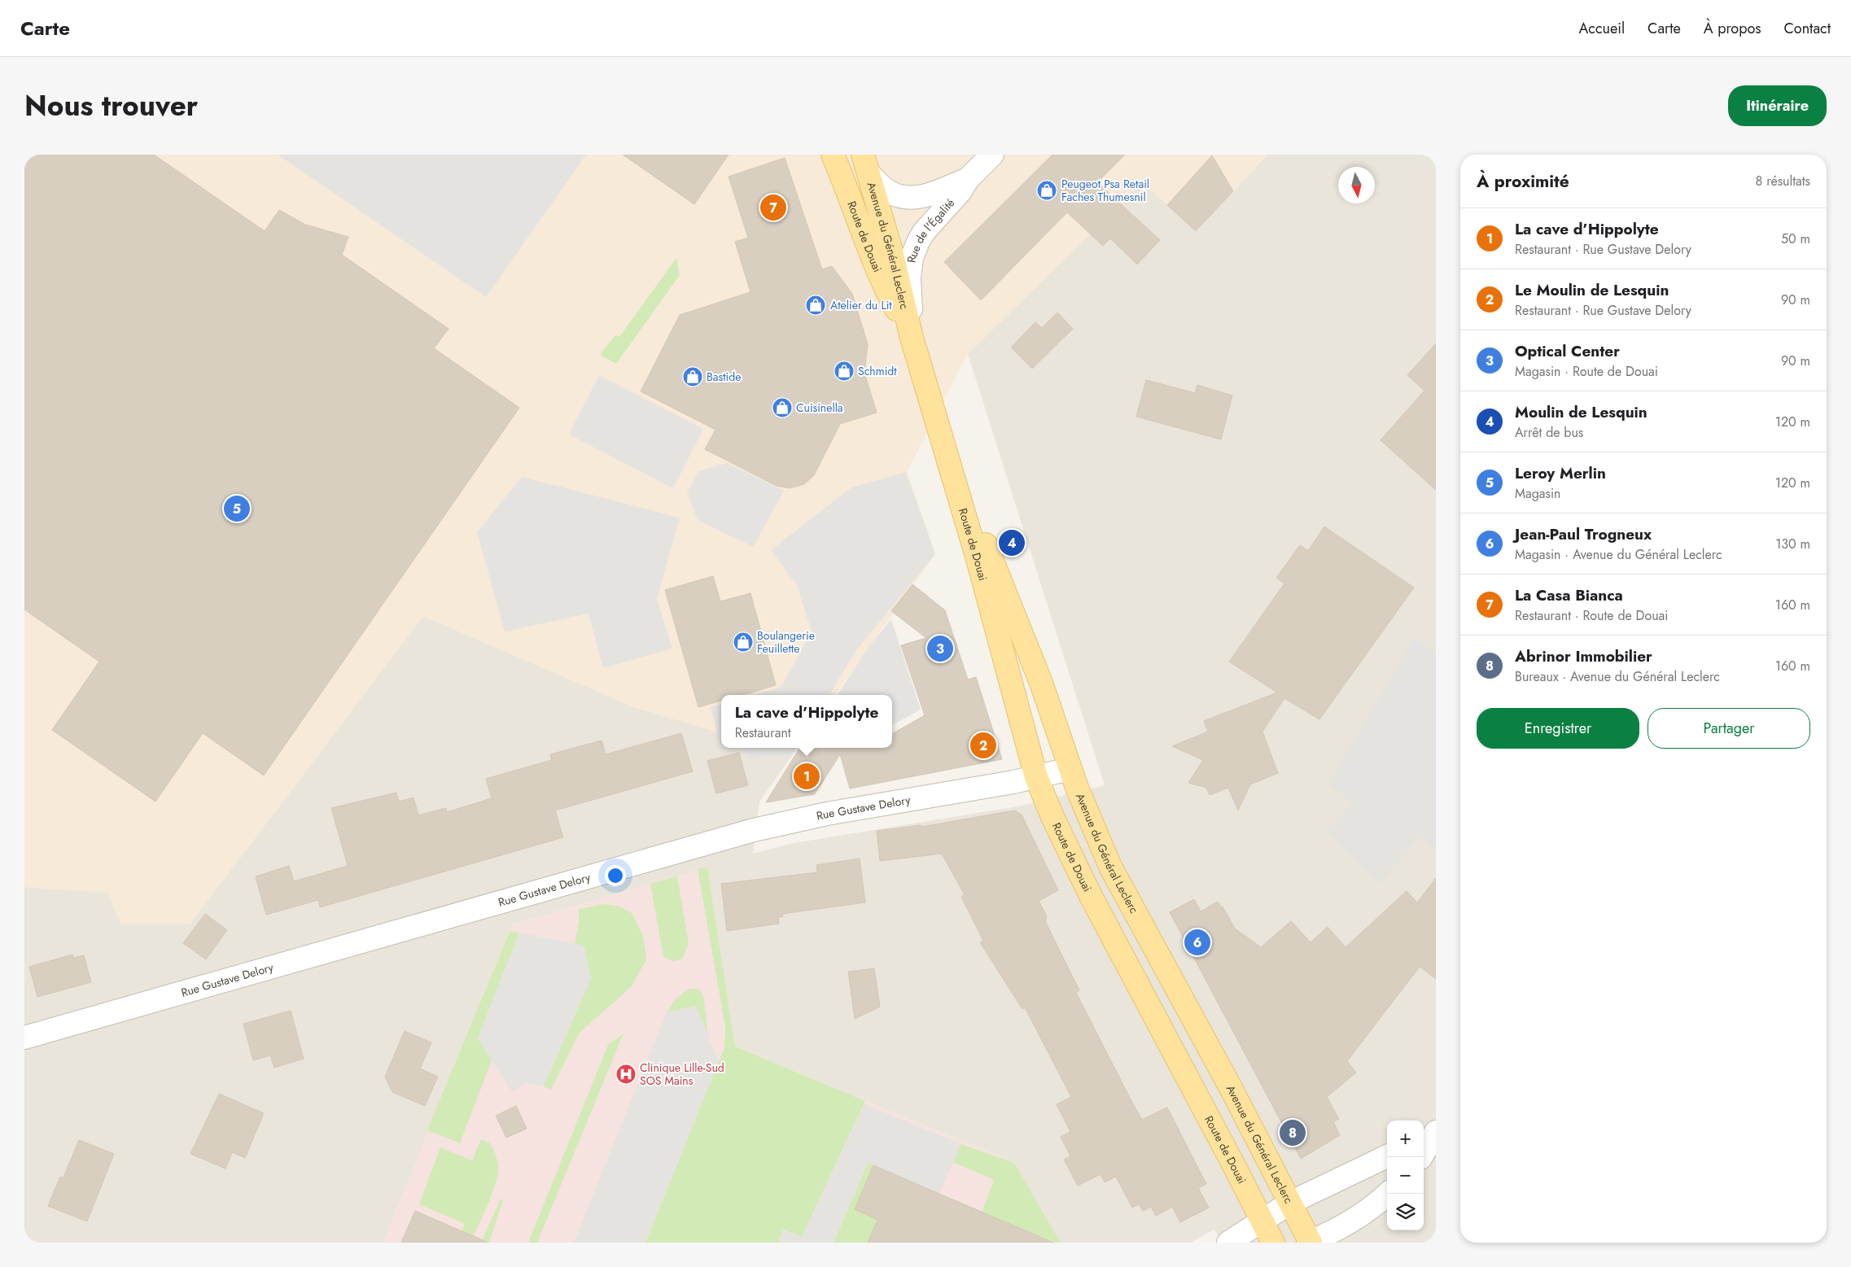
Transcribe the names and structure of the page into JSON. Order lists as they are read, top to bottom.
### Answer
{
  "streets": {
    "main road": ["Route de Douai", "Avenue du Général Leclerc"],
    "street": ["Rue de l'Égalité", "Rue Gustave Delory"]
  },
  "crossings": [
    ["Rue de l'Égalité", "Route de Douai"],
    ["Rue de l'Égalité", "Avenue du Général Leclerc"],
    ["Route de Douai", "Avenue du Général Leclerc"],
    ["Route de Douai", "Rue Gustave Delory"],
    ["Avenue du Général Leclerc", "Rue Gustave Delory"]
  ],
  "places": {
    "shop": [
      "Peugeot Psa Retail Faches Thumesnil",
      "Atelier du Lit",
      "Schmidt",
      "Bastide",
      "Cuisinella",
      "Boulangerie Feuillette"
    ],
    "hospital": ["Clinique Lille-Sud SOS Mains"]
  },
  "north": "bottom",
  "page": {
    "header": "Carte",
    "nav": [
      "Accueil",
      "Carte",
      "À propos",
      "Contact"
    ],
    "title": "Nous trouver",
    "buttons": [
      "Itinéraire",
      ["Enregistrer", "Partager"]
    ],
    "heading": ["À proximité", "8 résultats"],
    "pins": [
      "7",
      "5",
      "4",
      "3",
      "2",
      "1",
      "6",
      "8"
    ],
    "list": [
      {
        "mark": "1",
        "name": "La cave d’Hippolyte",
        "note": "Restaurant · Rue Gustave Delory",
        "value": "50 m"
      },
      {
        "mark": "2",
        "name": "Le Moulin de Lesquin",
        "note": "Restaurant · Rue Gustave Delory",
        "value": "90 m"
      },
      {
        "mark": "3",
        "name": "Optical Center",
        "note": "Magasin · Route de Douai",
        "value": "90 m"
      },
      {
        "mark": "4",
        "name": "Moulin de Lesquin",
        "note": "Arrêt de bus",
        "value": "120 m"
      },
      {
        "mark": "5",
        "name": "Leroy Merlin",
        "note": "Magasin",
        "value": "120 m"
      },
      {
        "mark": "6",
        "name": "Jean-Paul Trogneux",
        "note": "Magasin · Avenue du Général Leclerc",
        "value": "130 m"
      },
      {
        "mark": "7",
        "name": "La Casa Bianca",
        "note": "Restaurant · Route de Douai",
        "value": "160 m"
      },
      {
        "mark": "8",
        "name": "Abrinor Immobilier",
        "note": "Bureaux · Avenue du Général Leclerc",
        "value": "160 m"
      }
    ],
    "popup": ["La cave d’Hippolyte", "Restaurant"],
    "map_buttons": ["+", "−"]
  }
}
